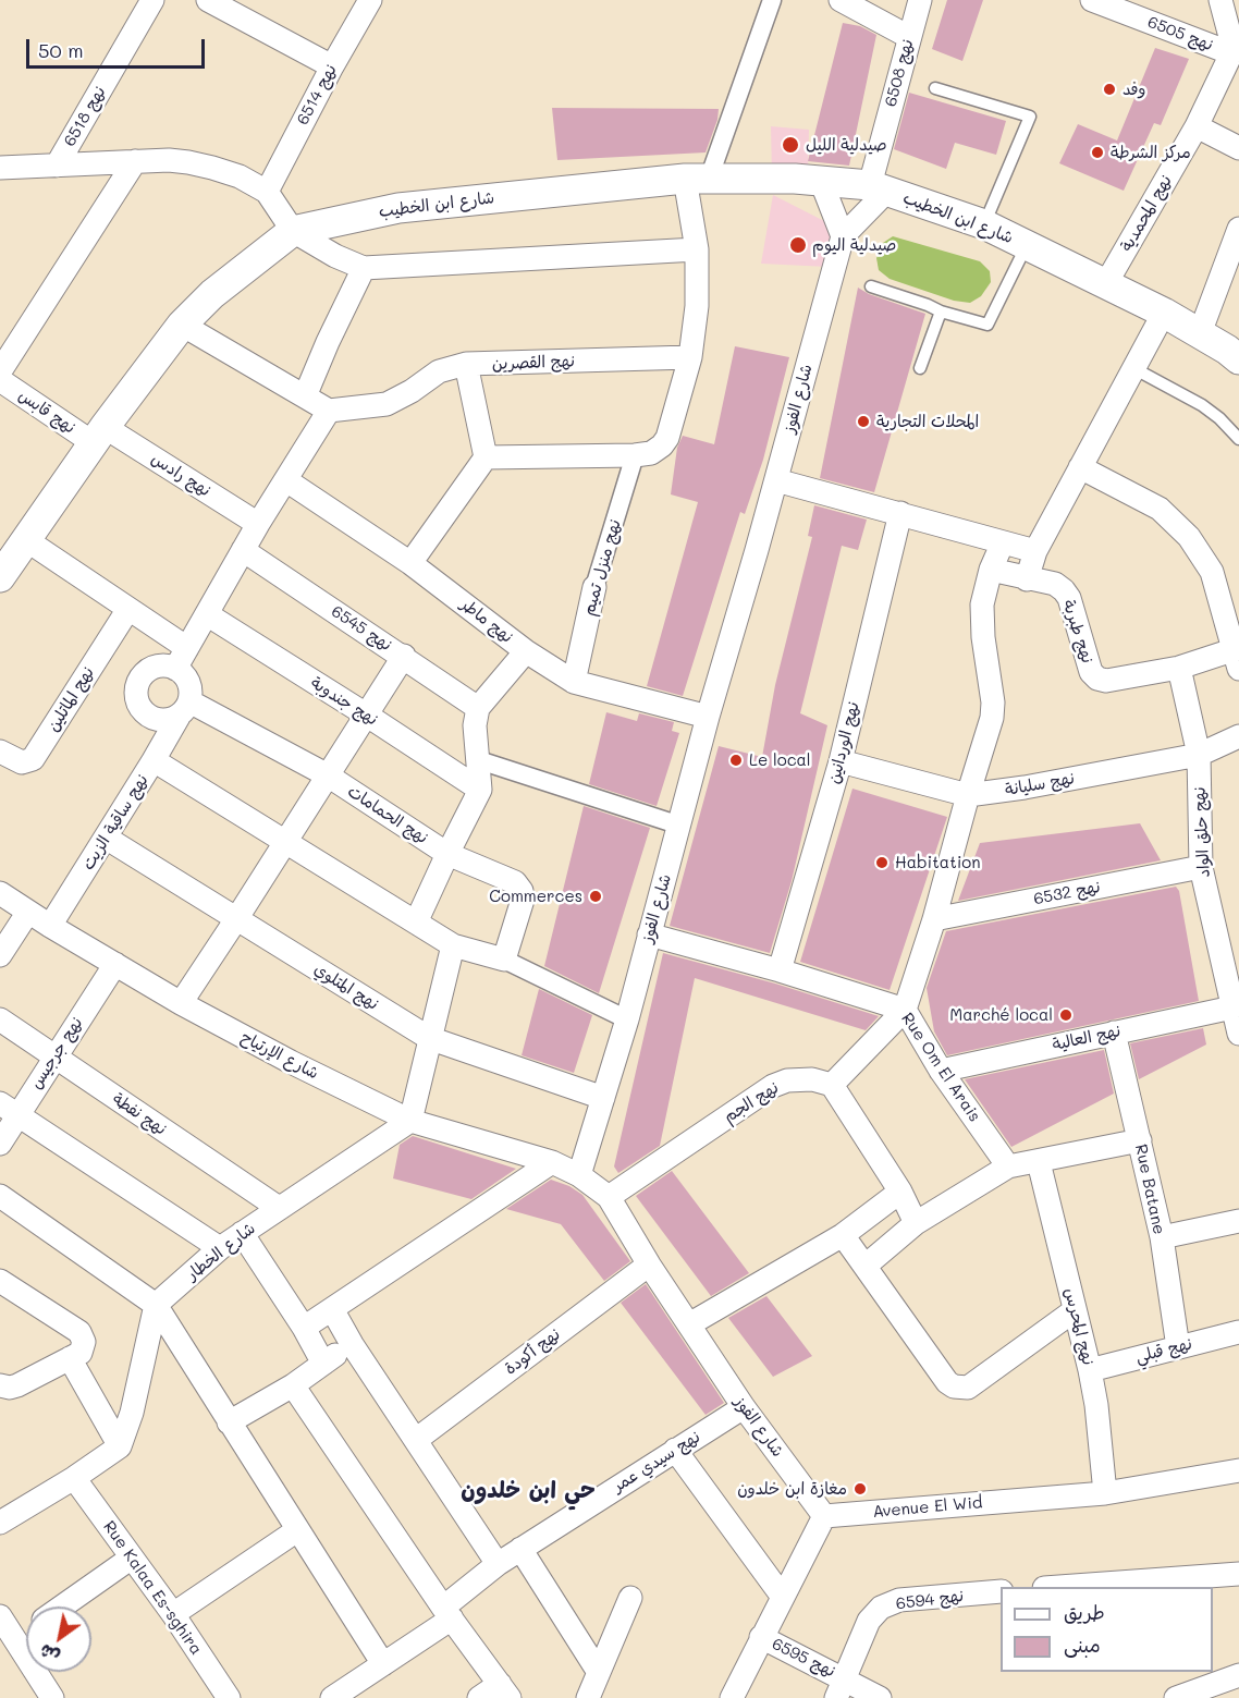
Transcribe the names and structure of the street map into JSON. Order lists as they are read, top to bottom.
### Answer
{
  "streets": {
    "street": [
      "نهج 6505",
      "نهج 6508",
      "نهج 6514",
      "نهج 6518",
      "شارع ابن الخطيب",
      "نهج المحمدية",
      "نهج القصرين",
      "شارع الفوز",
      "نهج قابس",
      "نهج رادس",
      "نهج منزل تميم",
      "نهج ماطر",
      "نهج 6545",
      "نهج طبربة",
      "نهج الماتلين",
      "نهج جندوبة",
      "نهج الوردانين",
      "نهج سليانة",
      "نهج الحمامات",
      "نهج ساقية الزيت",
      "نهج حلق الواد",
      "نهج 6532",
      "نهج المتلوي",
      "نهج العالية",
      "نهج جرجيس",
      "شارع الإرتياح",
      "Rue Om El Arais",
      "نهج الجم",
      "نهج نفطة",
      "Rue Batane",
      "شارع الخطار",
      "نهج المحرس",
      "نهج قبلي",
      "نهج أكودة",
      "نهج سيدي عمر",
      "Avenue El Wid",
      "Rue Kalaa Es-sghira",
      "نهج 6594",
      "نهج 6595"
    ]
  },
  "crossings": [
    ["نهج 6505", "نهج المحمدية"],
    ["نهج 6508", "شارع ابن الخطيب"],
    ["نهج 6508", "شارع الفوز"],
    ["شارع ابن الخطيب", "نهج المحمدية"],
    ["شارع ابن الخطيب", "شارع الفوز"],
    ["شارع ابن الخطيب", "نهج قابس"],
    ["شارع ابن الخطيب", "نهج رادس"],
    ["شارع الفوز", "نهج ماطر"],
    ["شارع الفوز", "نهج المتلوي"],
    ["شارع الفوز", "شارع الإرتياح"],
    ["شارع الفوز", "Rue Om El Arais"],
    ["شارع الفوز", "نهج الجم"],
    ["شارع الفوز", "نهج أكودة"],
    ["شارع الفوز", "نهج سيدي عمر"],
    ["شارع الفوز", "Avenue El Wid"],
    ["نهج قابس", "نهج رادس"],
    ["نهج منزل تميم", "نهج ماطر"],
    ["نهج طبربة", "نهج حلق الواد"],
    ["نهج الوردانين", "نهج سليانة"],
    ["نهج الوردانين", "Rue Om El Arais"],
    ["نهج سليانة", "نهج حلق الواد"],
    ["نهج الحمامات", "نهج ساقية الزيت"],
    ["نهج ساقية الزيت", "نهج المتلوي"],
    ["نهج ساقية الزيت", "شارع الإرتياح"],
    ["نهج حلق الواد", "نهج 6532"],
    ["نهج حلق الواد", "نهج العالية"],
    ["نهج العالية", "Rue Om El Arais"],
    ["نهج العالية", "Rue Batane"],
    ["نهج جرجيس", "شارع الإرتياح"],
    ["نهج جرجيس", "نهج نفطة"],
    ["شارع الإرتياح", "شارع الخطار"],
    ["نهج نفطة", "شارع الخطار"],
    ["Rue Batane", "نهج قبلي"],
    ["نهج المحرس", "نهج قبلي"],
    ["نهج المحرس", "Avenue El Wid"],
    ["نهج 6594", "نهج 6595"]
  ],
  "districts": ["حي ابن خلدون"],
  "places": [
    "وفد",
    "صيدلية الليل",
    "مركز الشرطة",
    "صيدلية اليوم",
    "المحلات التجارية",
    "Le local",
    "Habitation",
    "Commerces",
    "Marché local",
    "مغازة ابن خلدون"
  ],
  "legend": ["طريق", "مبنى"],
  "scale_bar": "50 m",
  "north": "bottom left"
}
